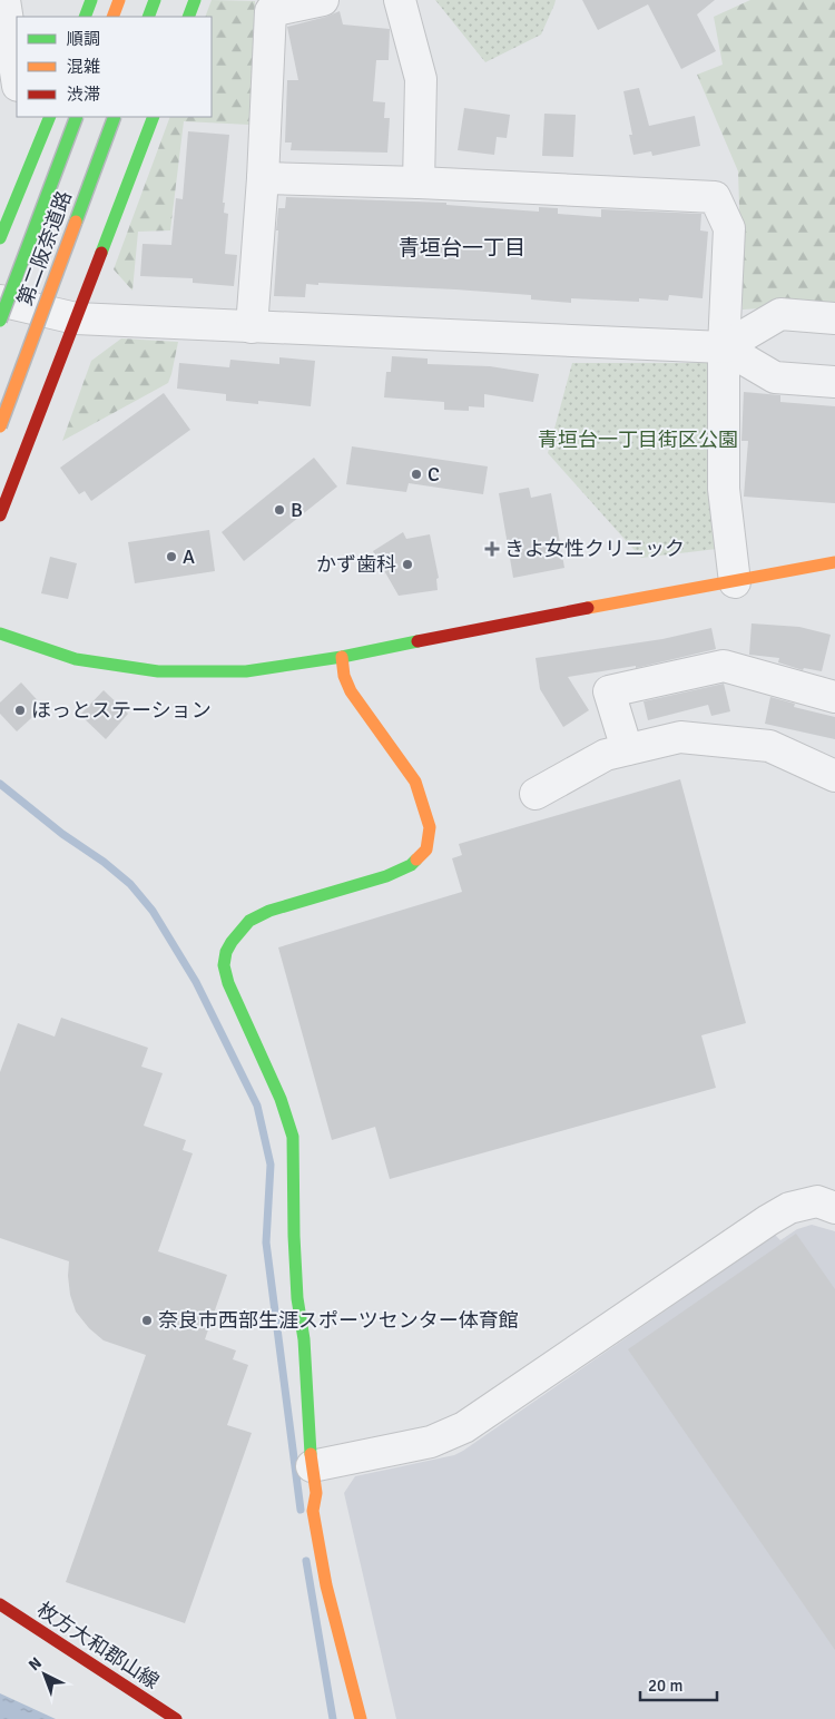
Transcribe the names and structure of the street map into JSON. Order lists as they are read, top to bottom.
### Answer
{
  "streets": {
    "main road": ["第二阪奈道路", "枚方大和郡山線"]
  },
  "districts": ["青垣台一丁目"],
  "parks": ["青垣台一丁目街区公園"],
  "places": {
    "other": [
      "C",
      "B",
      "A",
      "かず歯科",
      "ほっとステーション",
      "奈良市西部生涯スポーツセンター体育館"
    ],
    "health": ["きよ女性クリニック"]
  },
  "legend": ["順調", "混雑", "渋滞"],
  "scale_bar": "20 m",
  "north": "top left"
}
